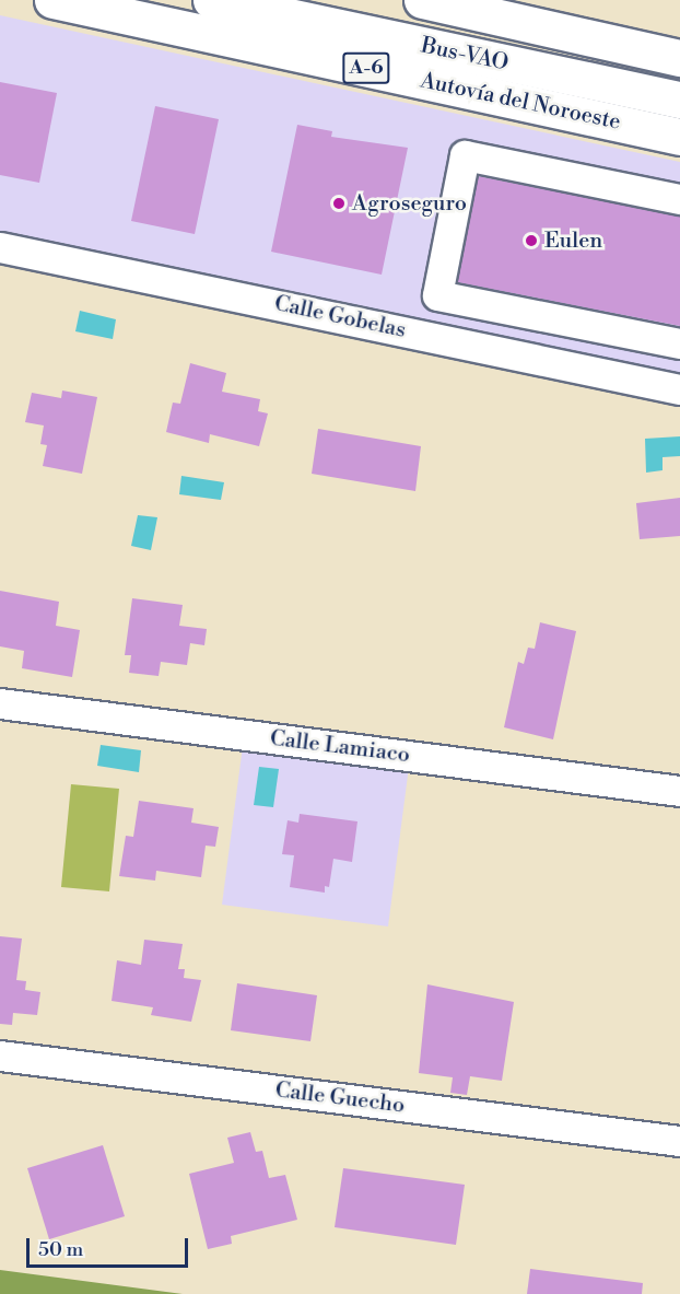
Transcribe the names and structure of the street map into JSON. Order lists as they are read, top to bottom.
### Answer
{
  "streets": {
    "highway": ["Bus-VAO", "A-6", "Autovía del Noroeste"],
    "street": ["Calle Gobelas", "Calle Lamiaco", "Calle Guecho"]
  },
  "places": ["Agroseguro", "Eulen"],
  "scale_bar": "50 m"
}
